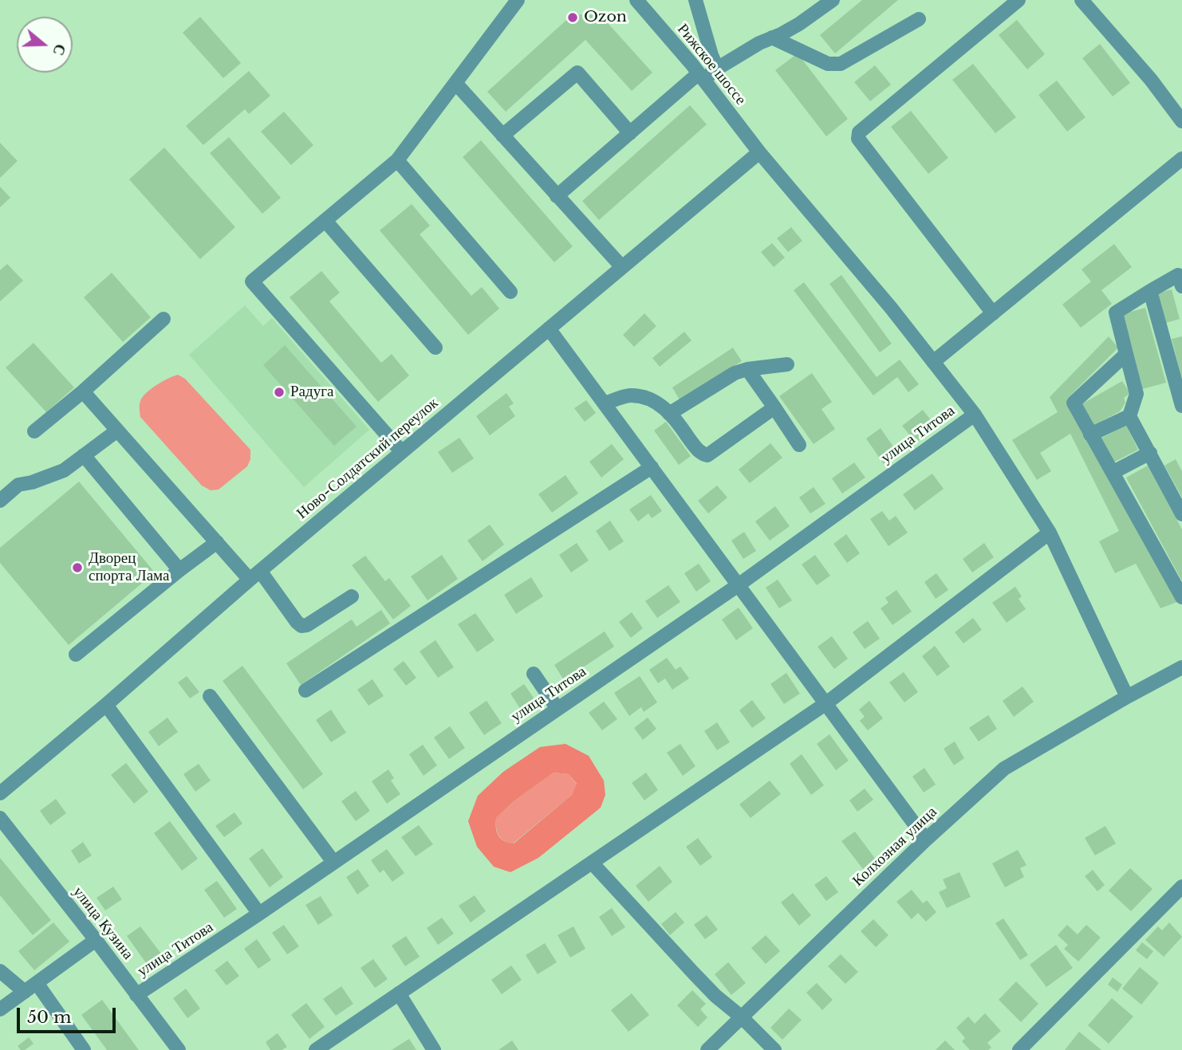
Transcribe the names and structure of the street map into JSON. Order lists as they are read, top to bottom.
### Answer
{
  "streets": {
    "street": [
      "Рижское шоссе",
      "улица Титова",
      "Ново-Солдатский переулок",
      "Колхозная улица",
      "улица Кузина"
    ]
  },
  "crossings": [
    ["Рижское шоссе", "улица Титова"],
    ["Рижское шоссе", "Ново-Солдатский переулок"],
    ["Рижское шоссе", "Колхозная улица"],
    ["улица Титова", "улица Кузина"]
  ],
  "places": ["Ozon", "Радуга", "Дворец спорта Лама"],
  "scale_bar": "50 m",
  "north": "right"
}
